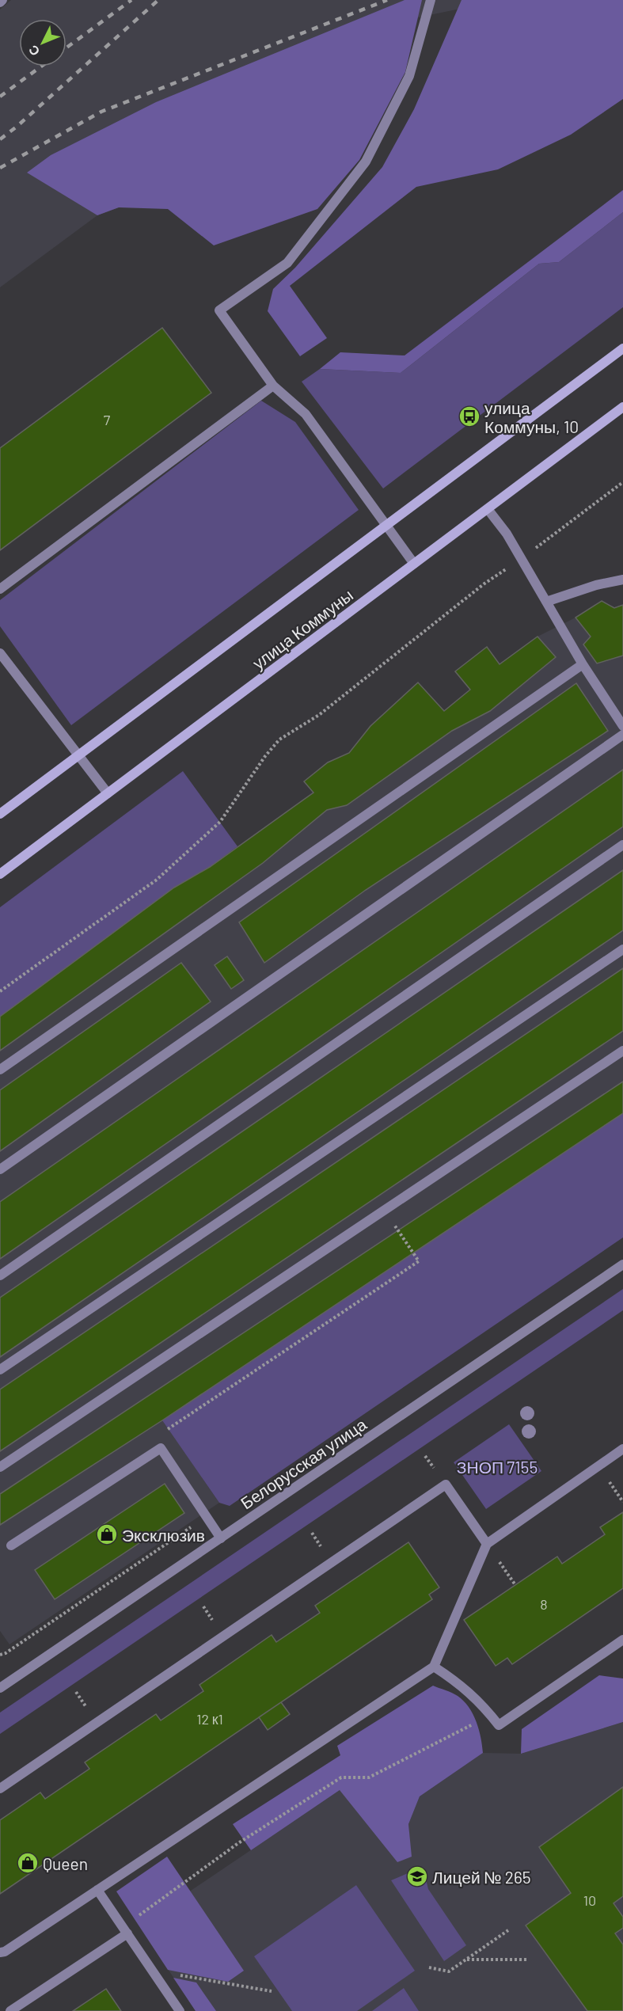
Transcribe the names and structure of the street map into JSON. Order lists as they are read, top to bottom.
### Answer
{
  "streets": {
    "street": ["улица Коммуны", "Белорусская улица"]
  },
  "parks": ["ЗНОП 7155"],
  "places": {
    "bus stop": ["улица Коммуны, 10"],
    "shop": ["Эксклюзив", "Queen"],
    "school or university": ["Лицей № 265"]
  },
  "house_numbers": [
    "7",
    "8",
    "12 к1",
    "10"
  ],
  "north": "bottom left"
}
